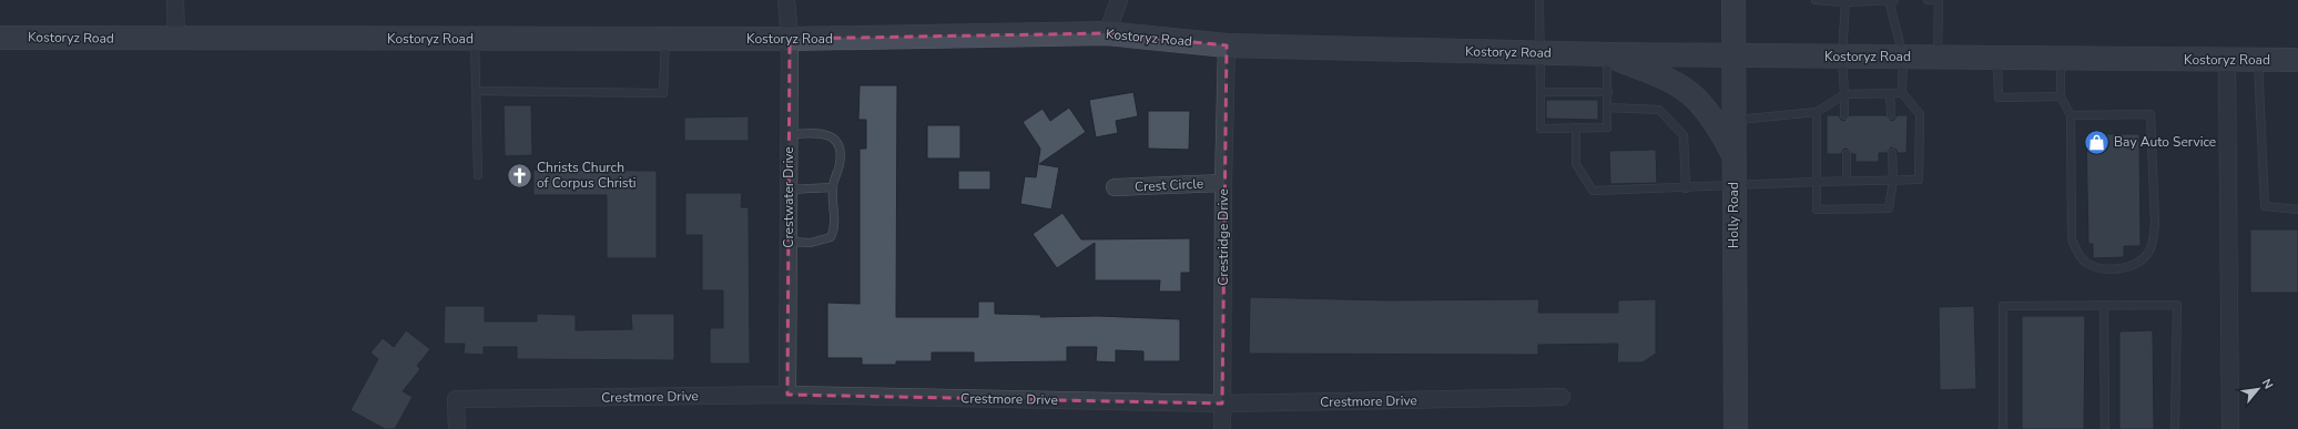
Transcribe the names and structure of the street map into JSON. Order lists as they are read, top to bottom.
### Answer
{
  "streets": {
    "main road": ["Kostoryz Road", "Holly Road"],
    "street": [
      "Crest Circle",
      "Crestwater Drive",
      "Crestridge Drive",
      "Crestmore Drive"
    ]
  },
  "crossings": [
    ["Kostoryz Road", "Crestwater Drive"],
    ["Kostoryz Road", "Holly Road"],
    ["Kostoryz Road", "Crestridge Drive"],
    ["Crest Circle", "Crestridge Drive"],
    ["Crestwater Drive", "Crestmore Drive"],
    ["Crestridge Drive", "Crestmore Drive"]
  ],
  "places": {
    "shop": ["Bay Auto Service"],
    "church": ["Christs Church of Corpus Christi"]
  },
  "north": "top right"
}
